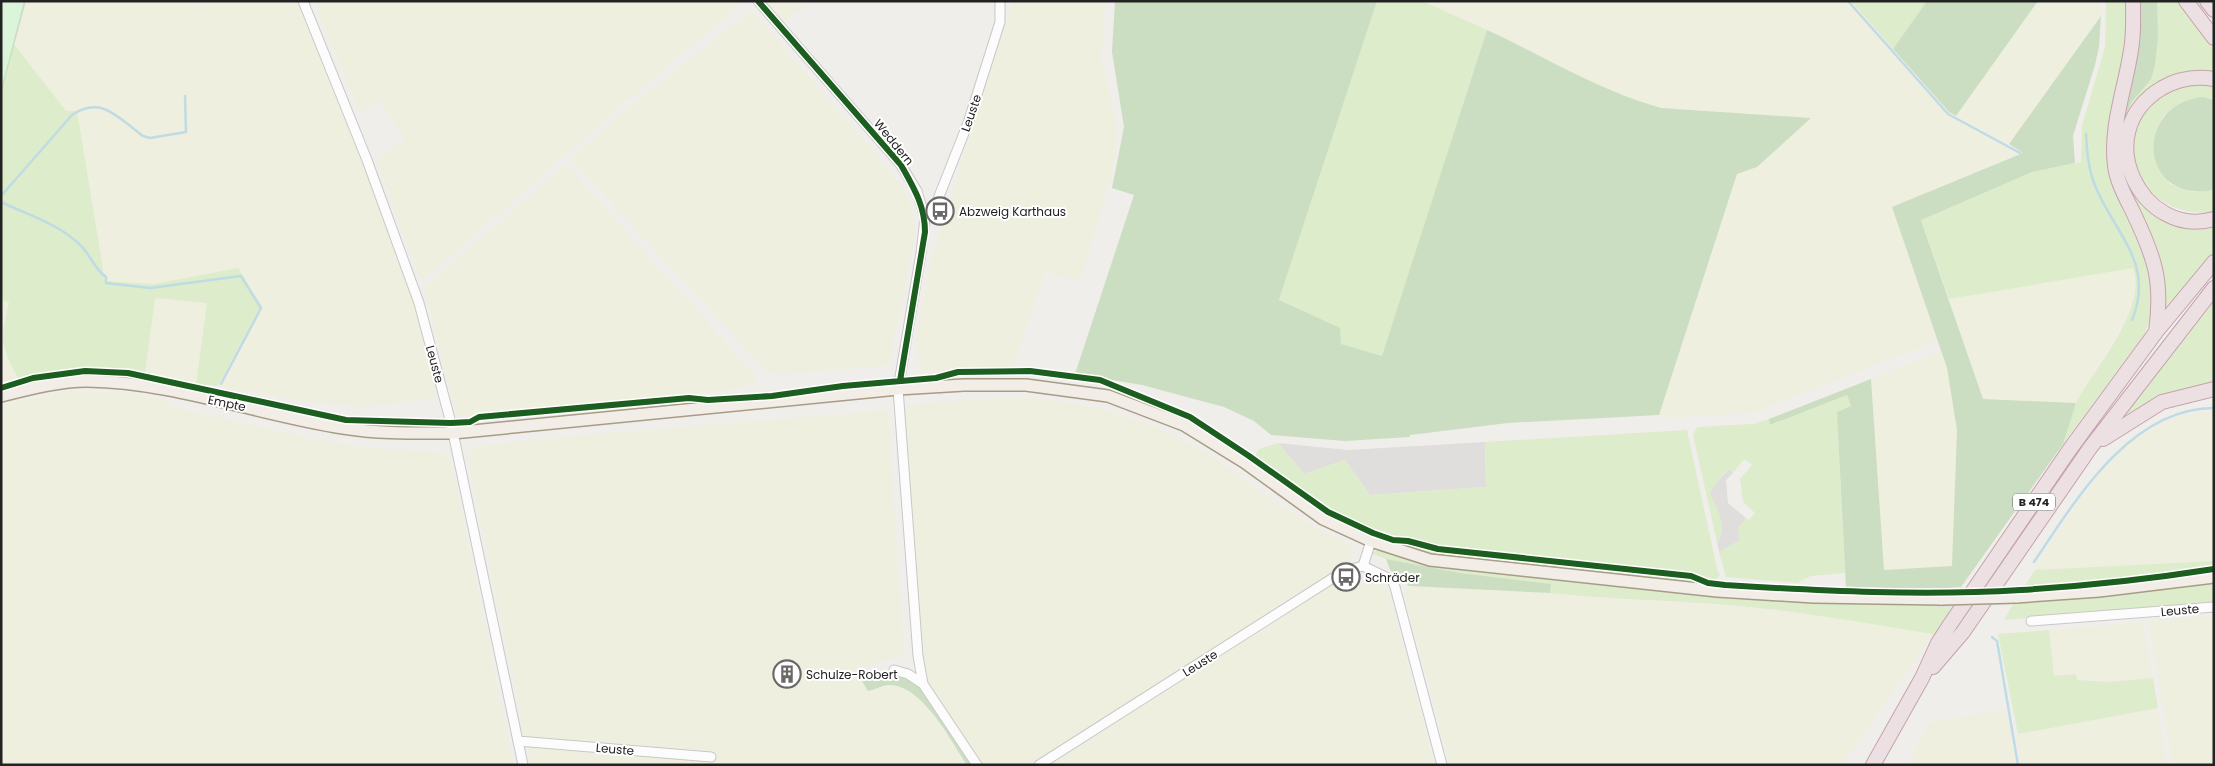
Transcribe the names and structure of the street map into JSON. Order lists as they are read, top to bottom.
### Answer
{
  "streets": {
    "highway": ["B 474"],
    "main road": ["Empte"],
    "street": ["Leuste", "Weddern"]
  },
  "crossings": [
    ["Leuste", "Weddern"],
    ["Leuste", "Empte"],
    ["Weddern", "Empte"]
  ],
  "places": {
    "bus stop": ["Abzweig Karthaus", "Schräder"],
    "building": ["Schulze-Robert"]
  }
}
